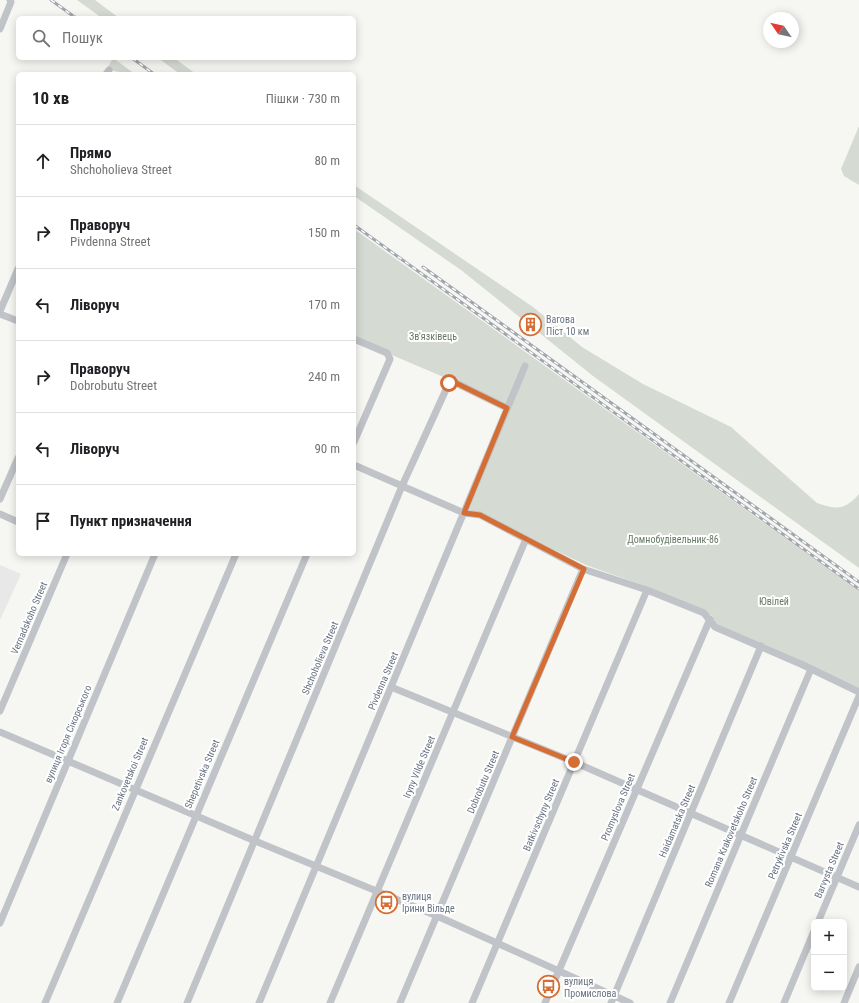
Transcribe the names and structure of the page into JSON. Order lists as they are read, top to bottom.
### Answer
{
  "streets": {
    "street": [
      "Vernadskoho Street",
      "Shchoholieva Street",
      "Pivdenna Street",
      "вулиця Ігоря Сікорського",
      "Iryny Vilde Street",
      "Zankovetskoi Street",
      "Shepetivska Street",
      "Dobrobutu Street",
      "Promyslova Street",
      "Batkivschyny Street",
      "Haidamatska Street",
      "Romana Krakovetskoho Street",
      "Petrykivska Street",
      "Barvysta Street"
    ]
  },
  "crossings": [
    ["Shchoholieva Street", "Pivdenna Street"]
  ],
  "parks": ["Зв'язківець", "Домнобудівельник-86", "Ювілей"],
  "places": {
    "building": ["Вагова Піст 10 км"],
    "bus stop": ["вулиця Ірини Вільде", "вулиця Промислова"]
  },
  "north": "top left",
  "page": {
    "search": "Пошук",
    "heading": ["10 хв", "Пішки · 730 m"],
    "list": [
      ["Прямо", "Shchoholieva Street", "80 m"],
      ["Праворуч", "Pivdenna Street", "150 m"],
      ["Ліворуч", "170 m"],
      ["Праворуч", "Dobrobutu Street", "240 m"],
      ["Ліворуч", "90 m"],
      "Пункт призначення"
    ],
    "map_buttons": ["+", "−"]
  }
}
